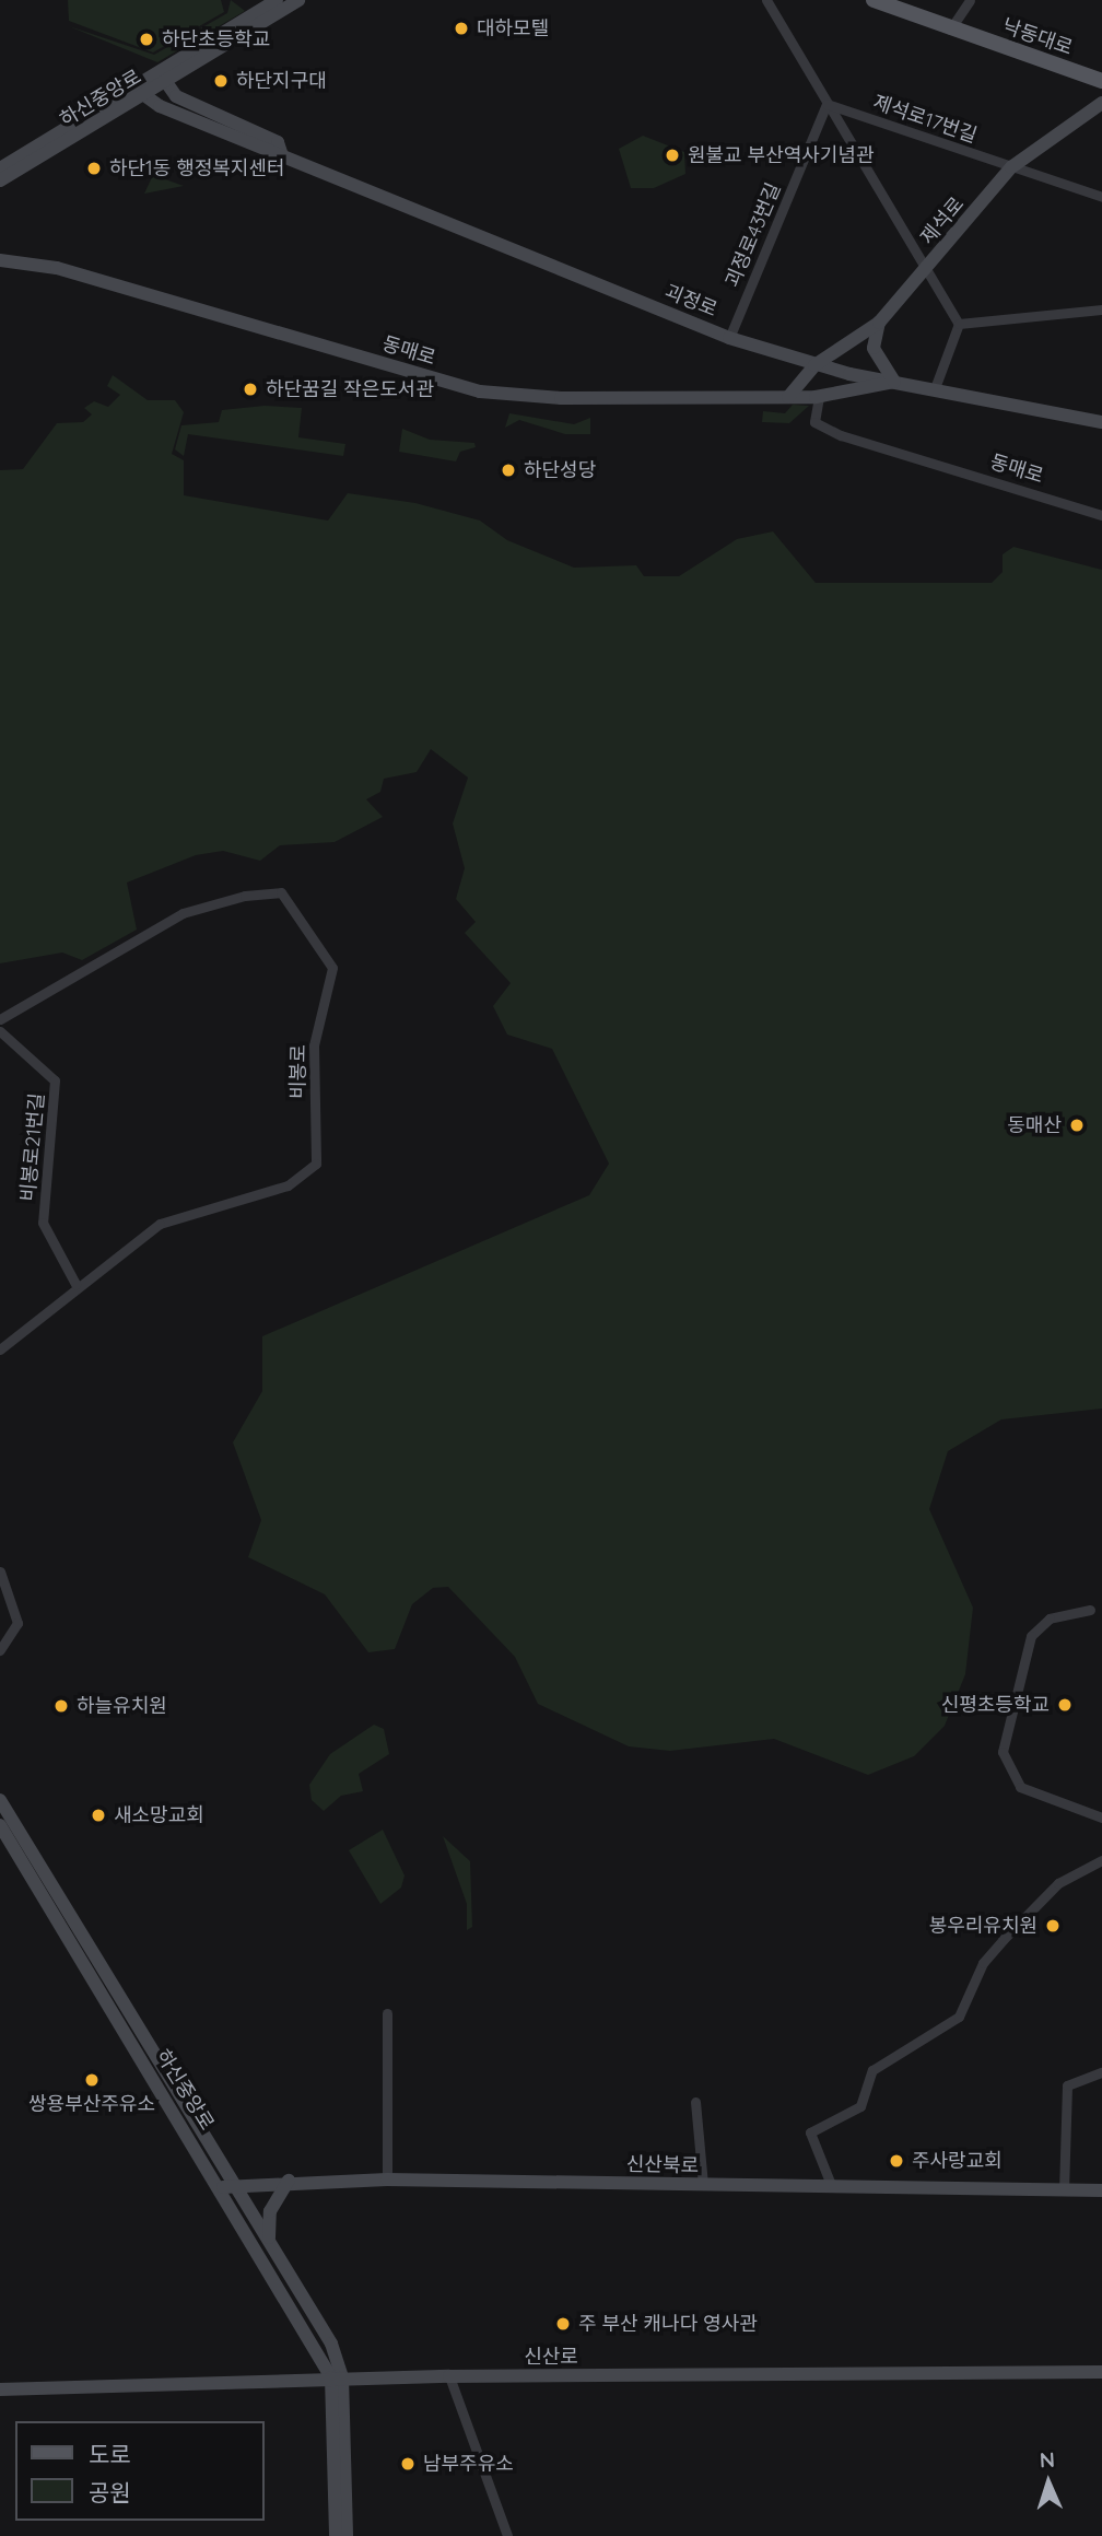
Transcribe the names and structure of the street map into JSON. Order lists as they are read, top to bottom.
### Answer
{
  "streets": {
    "main road": ["낙동대로"],
    "street": [
      "하신중앙로",
      "제석로17번길",
      "제석로",
      "괴정로43번길",
      "괴정로",
      "동매로",
      "비봉로",
      "비봉로21번길",
      "신산북로",
      "신산로"
    ]
  },
  "crossings": [
    ["하신중앙로", "괴정로"],
    ["하신중앙로", "신산북로"],
    ["하신중앙로", "신산로"],
    ["제석로17번길", "제석로"],
    ["제석로17번길", "괴정로43번길"],
    ["제석로", "괴정로"],
    ["제석로", "동매로"],
    ["괴정로43번길", "괴정로"],
    ["괴정로", "동매로"],
    ["비봉로", "비봉로21번길"]
  ],
  "places": [
    "대하모텔",
    "하단초등학교",
    "하단지구대",
    "원불교 부산역사기념관",
    "하단1동 행정복지센터",
    "하단꿈길 작은도서관",
    "하단성당",
    "동매산",
    "신평초등학교",
    "하늘유치원",
    "새소망교회",
    "봉우리유치원",
    "쌍용부산주유소",
    "주사랑교회",
    "주 부산 캐나다 영사관",
    "남부주유소"
  ],
  "legend": ["도로", "공원"],
  "north": "top"
}
